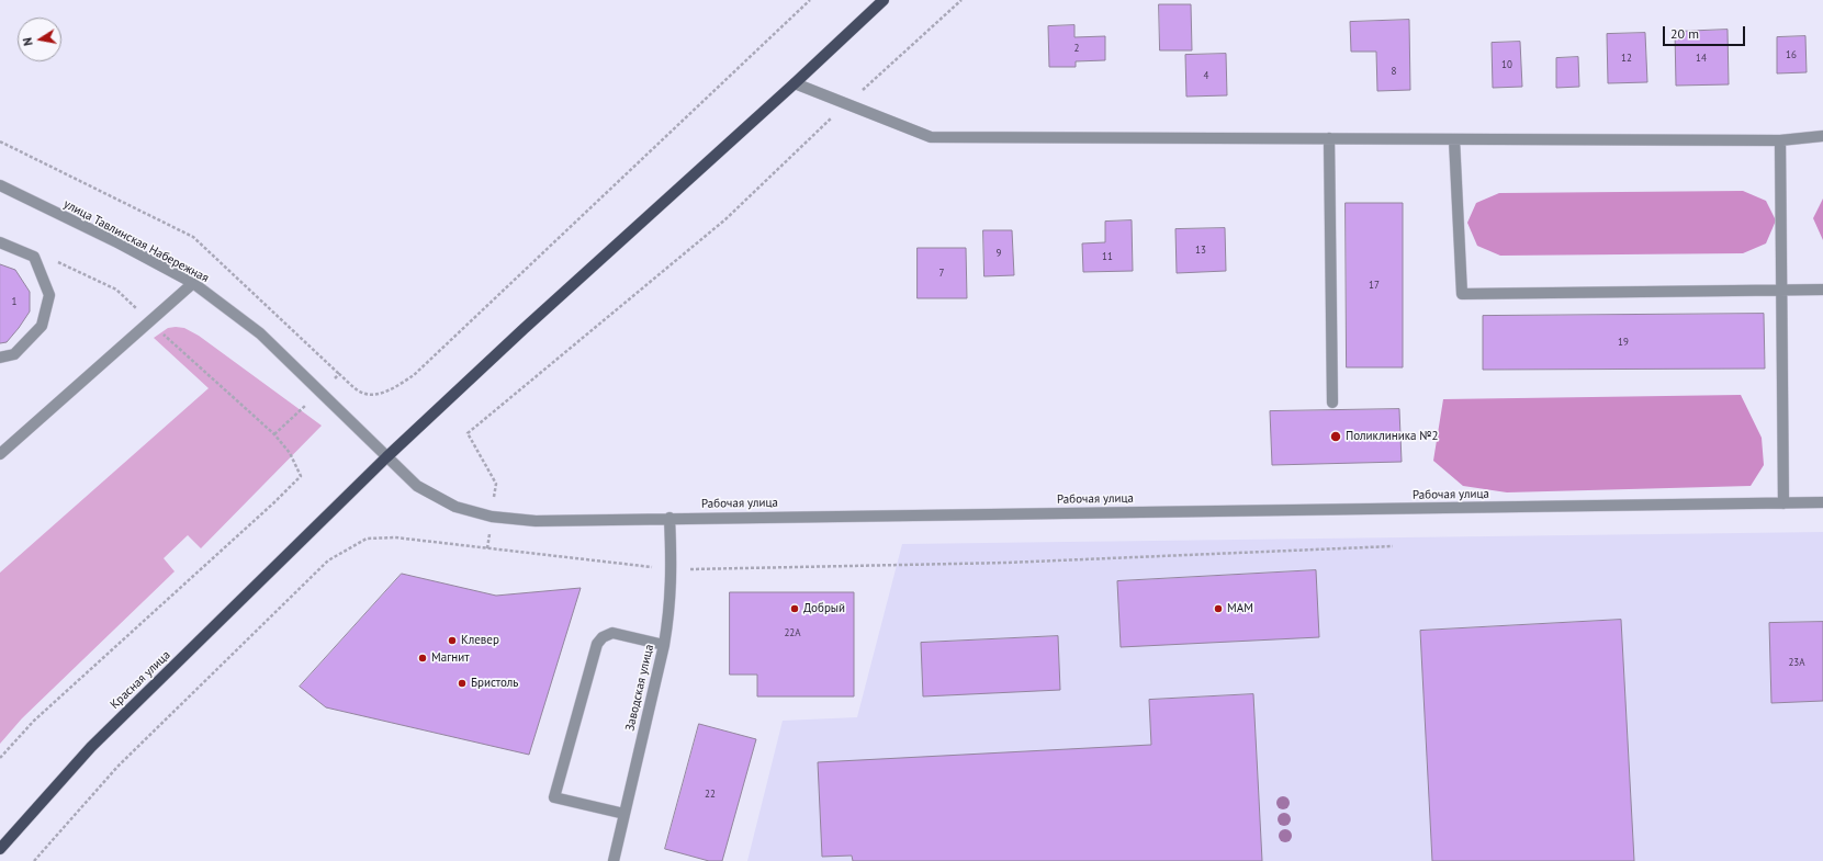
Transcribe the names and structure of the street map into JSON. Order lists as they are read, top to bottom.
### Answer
{
  "streets": {
    "main road": ["Красная улица"],
    "street": ["улица Тавлинская Набережная", "Рабочая улица", "Заводская улица"]
  },
  "crossings": [
    ["улица Тавлинская Набережная", "Рабочая улица"],
    ["улица Тавлинская Набережная", "Красная улица"],
    ["Рабочая улица", "Красная улица"],
    ["Рабочая улица", "Заводская улица"]
  ],
  "places": [
    "Поликлиника №2",
    "Добрый",
    "МАМ",
    "Клевер",
    "Магнит",
    "Бристоль"
  ],
  "house_numbers": [
    "2",
    "16",
    "12",
    "14",
    "10",
    "8",
    "4",
    "13",
    "9",
    "11",
    "7",
    "17",
    "1",
    "19",
    "22А",
    "23А",
    "22"
  ],
  "scale_bar": "20 m",
  "north": "left"
}
